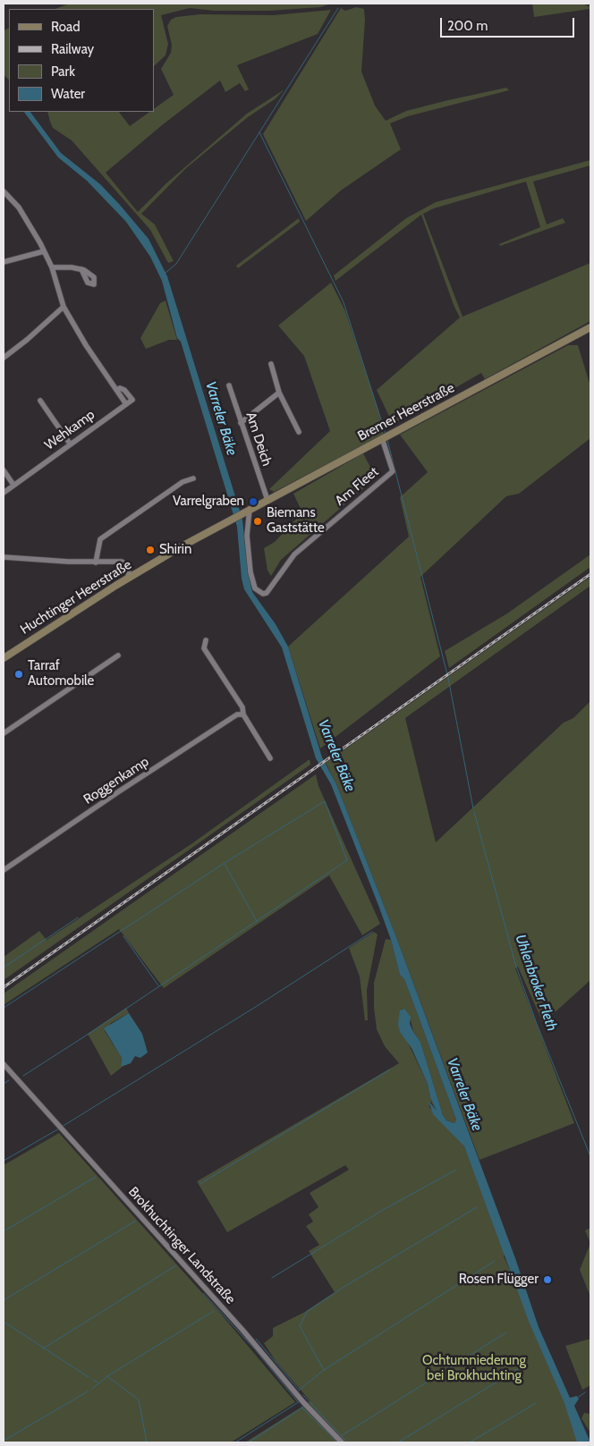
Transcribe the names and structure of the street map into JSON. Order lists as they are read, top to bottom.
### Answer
{
  "streets": {
    "main road": ["Bremer Heerstraße", "Huchtinger Heerstraße"],
    "street": [
      "Wehkamp",
      "Am Deich",
      "Am Fleet",
      "Roggenkamp",
      "Brokhuchtinger Landstraße"
    ]
  },
  "crossings": [
    ["Bremer Heerstraße", "Am Deich"],
    ["Bremer Heerstraße", "Am Fleet"],
    ["Bremer Heerstraße", "Huchtinger Heerstraße"]
  ],
  "water": ["Varreler Bäke", "Uhlenbroker Fleth"],
  "parks": ["Ochtumniederung bei Brokhuchting"],
  "places": [
    "Varrelgraben",
    "Biemans Gaststätte",
    "Shirin",
    "Tarraf Automobile",
    "Rosen Flügger"
  ],
  "legend": [
    "Road",
    "Railway",
    "Park",
    "Water"
  ],
  "scale_bar": "200 m"
}
